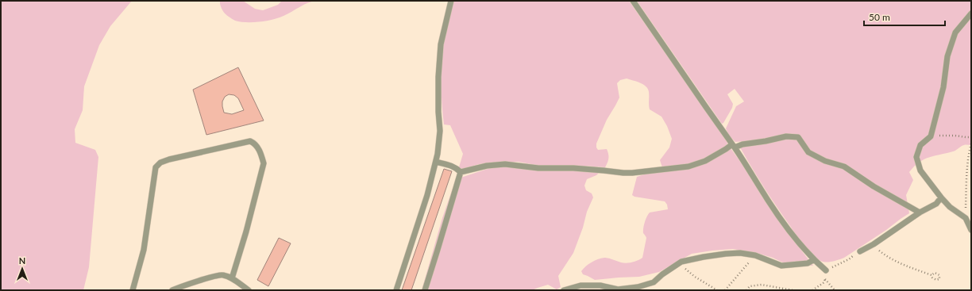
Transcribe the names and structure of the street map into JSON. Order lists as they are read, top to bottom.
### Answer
{
  "scale_bar": "50 m",
  "north": "top"
}
